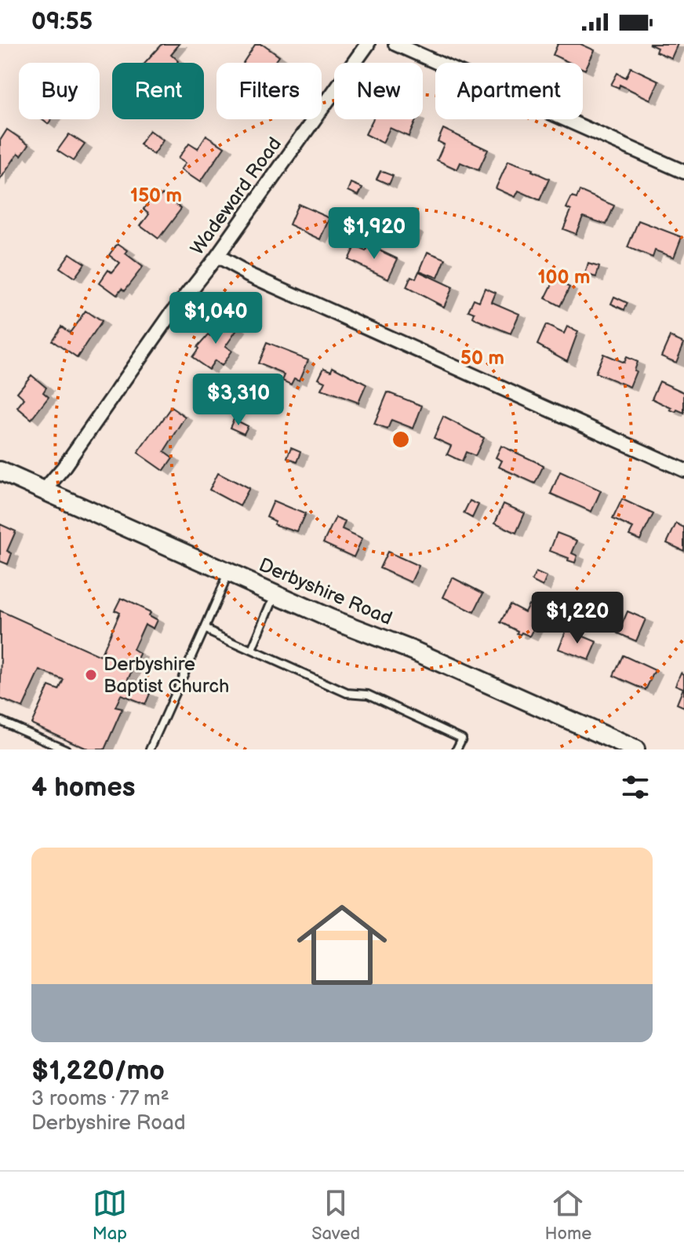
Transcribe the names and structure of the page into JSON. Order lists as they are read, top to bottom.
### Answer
{
  "streets": {
    "street": ["Wadeward Road", "Derbyshire Road"]
  },
  "crossings": [
    ["Wadeward Road", "Derbyshire Road"]
  ],
  "places": ["Derbyshire Baptist Church"],
  "page": {
    "status": "09:55",
    "chip": [
      "Buy",
      "Rent",
      "Filters",
      "New",
      "Apartment"
    ],
    "price": [
      "$1,920",
      "$1,040",
      "$3,310",
      "$1,220"
    ],
    "heading": "4 homes",
    "list": [
      {
        "name": "$1,220/mo",
        "note": "3 rooms · 77 m² · Derbyshire Road"
      }
    ],
    "tabs": ["Map", "Saved", "Home"]
  },
  "rings": ["150 m", "100 m", "50 m"]
}
